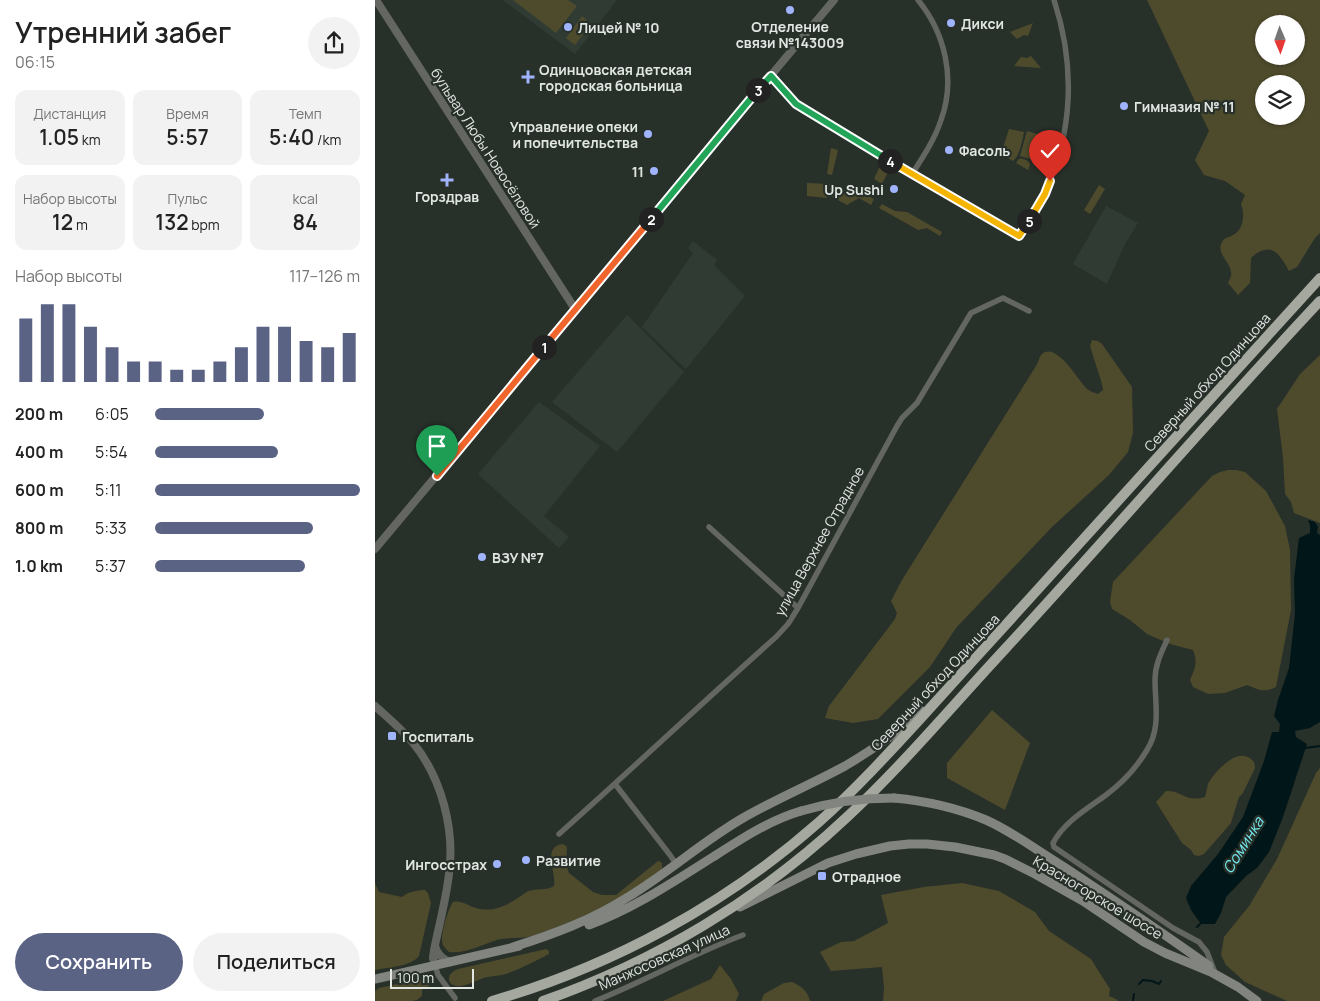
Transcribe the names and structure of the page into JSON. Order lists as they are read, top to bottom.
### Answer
{
  "streets": {
    "highway": ["Северный обход Одинцова"],
    "main road": ["Красногорское шоссе"],
    "street": ["бульвар Любы Новосёловой", "улица Верхнее Отрадное", "Манжосовская улица"]
  },
  "crossings": [
    ["Северный обход Одинцова", "Красногорское шоссе"]
  ],
  "water": ["Соминка"],
  "places": {
    "other": [
      "Отделение связи №143009",
      "Дикси",
      "Лицей № 10",
      "Гимназия № 11",
      "Управление опеки и попечительства",
      "Фасоль",
      "11",
      "Up Sushi",
      "ВЗУ №7",
      "Развитие",
      "Ингосстрах"
    ],
    "health": ["Одинцовская детская городская больница", "Горздрав"],
    "transit": ["Госпиталь", "Отрадное"]
  },
  "scale_bar": "100 m",
  "north": "bottom",
  "page": {
    "heading": ["Утренний забег", "06:15"],
    "pins": [
      "3",
      "4",
      "2",
      "5",
      "1"
    ],
    "stats": [
      ["Дистанция", "1.05 km"],
      ["Время", "5:57"],
      ["Темп", "5:40 /km"],
      ["Набор высоты", "12 m"],
      ["Пульс", "132 bpm"],
      ["kcal", "84"]
    ],
    "chart": ["Набор высоты", "117–126 m"],
    "list": [
      {
        "name": "200 m",
        "note": "6:05"
      },
      {
        "name": "400 m",
        "note": "5:54"
      },
      {
        "name": "600 m",
        "note": "5:11"
      },
      {
        "name": "800 m",
        "note": "5:33"
      },
      {
        "name": "1.0 km",
        "note": "5:37"
      }
    ],
    "buttons": ["Сохранить", "Поделиться"],
    "scale": "100 m"
  }
}
